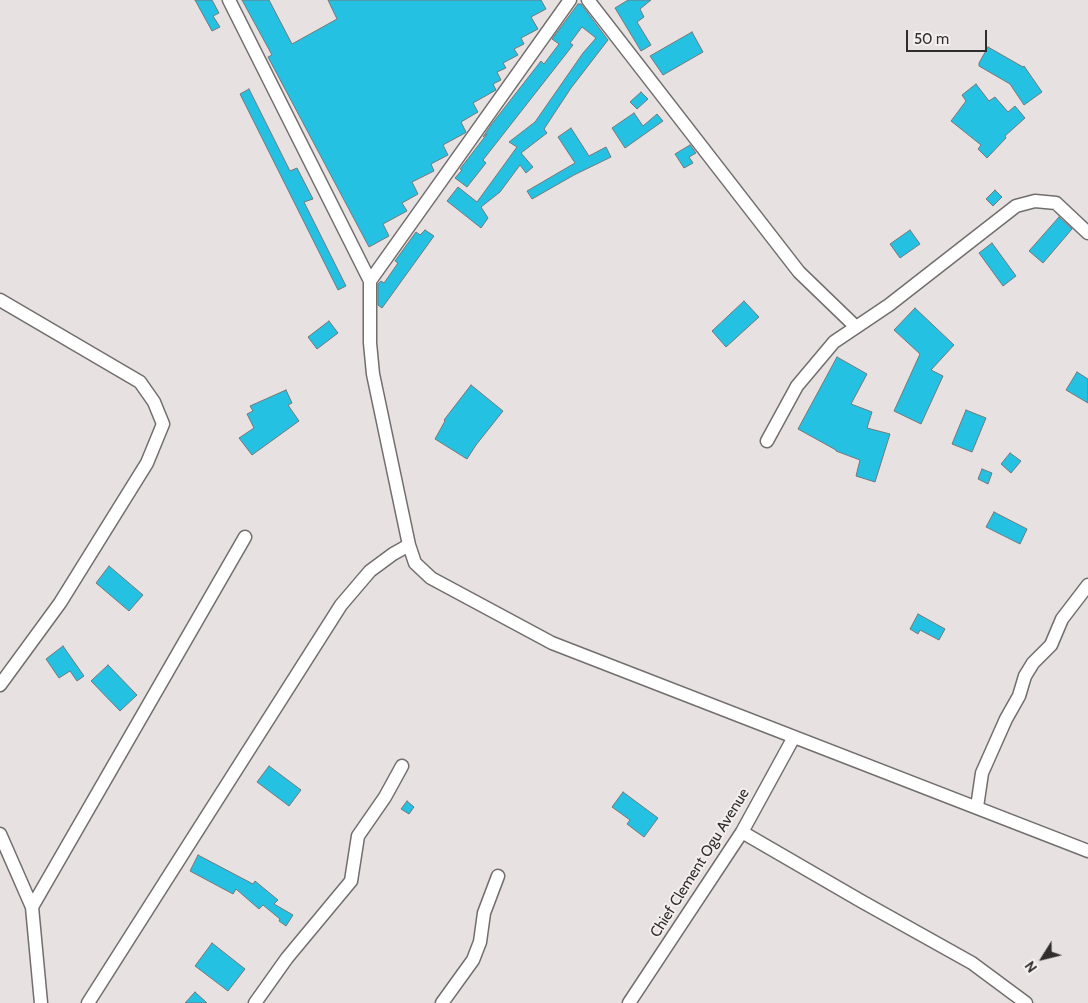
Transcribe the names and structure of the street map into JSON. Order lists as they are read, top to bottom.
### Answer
{
  "streets": {
    "street": ["Chief Clement Ogu Avenue"]
  },
  "scale_bar": "50 m",
  "north": "bottom left"
}
